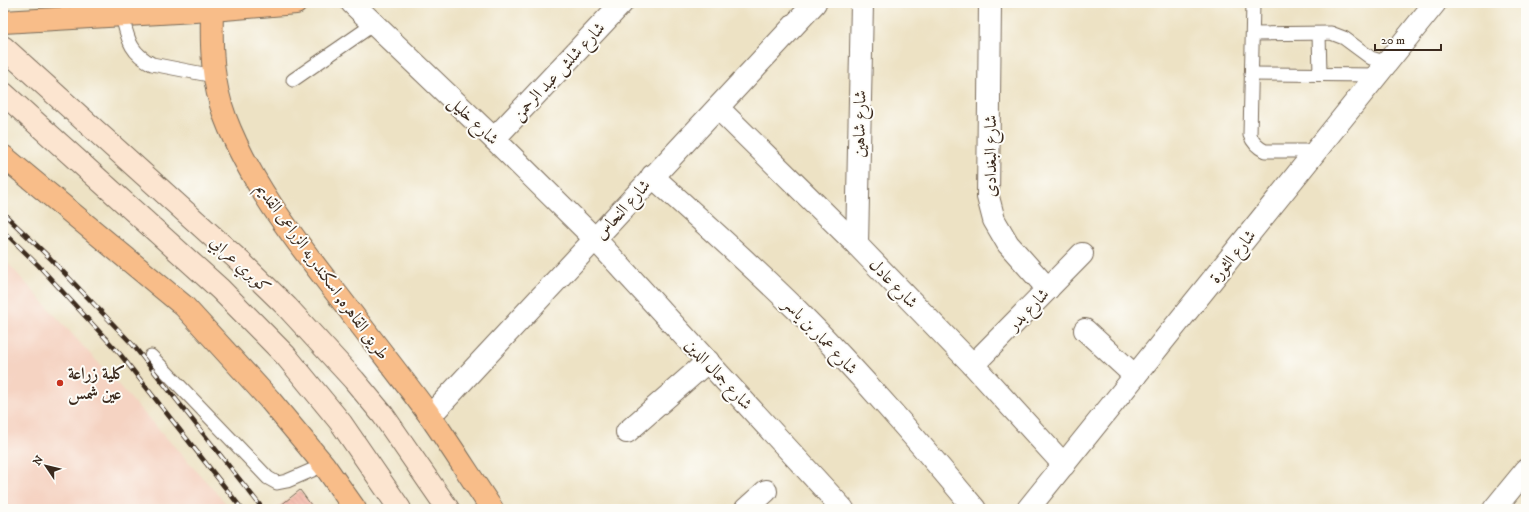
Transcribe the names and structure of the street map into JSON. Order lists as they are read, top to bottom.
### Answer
{
  "streets": {
    "main road": ["كوبري عرابي", "طريق القاهره, اسكندريه الزراعى القديم"],
    "street": [
      "شارع شلش عبد الرحمن",
      "شارع خليل",
      "شارع شاهين",
      "شارع البغدادى",
      "شارع النحاس",
      "شارع الثورة",
      "شارع عادل",
      "شارع بدر",
      "شارع عمار بن ياسر",
      "شارع جمال الدين"
    ]
  },
  "crossings": [
    ["شارع شلش عبد الرحمن", "شارع خليل"],
    ["شارع خليل", "شارع النحاس"],
    ["شارع خليل", "شارع جمال الدين"],
    ["شارع شاهين", "شارع عادل"],
    ["شارع البغدادى", "شارع بدر"],
    ["شارع النحاس", "طريق القاهره, اسكندريه الزراعى القديم"],
    ["شارع النحاس", "شارع عادل"],
    ["شارع النحاس", "شارع عمار بن ياسر"],
    ["شارع النحاس", "شارع جمال الدين"],
    ["شارع الثورة", "شارع عادل"],
    ["شارع عادل", "شارع بدر"]
  ],
  "places": ["كلية زراعة عين شمس"],
  "scale_bar": "20 m",
  "north": "top left"
}
